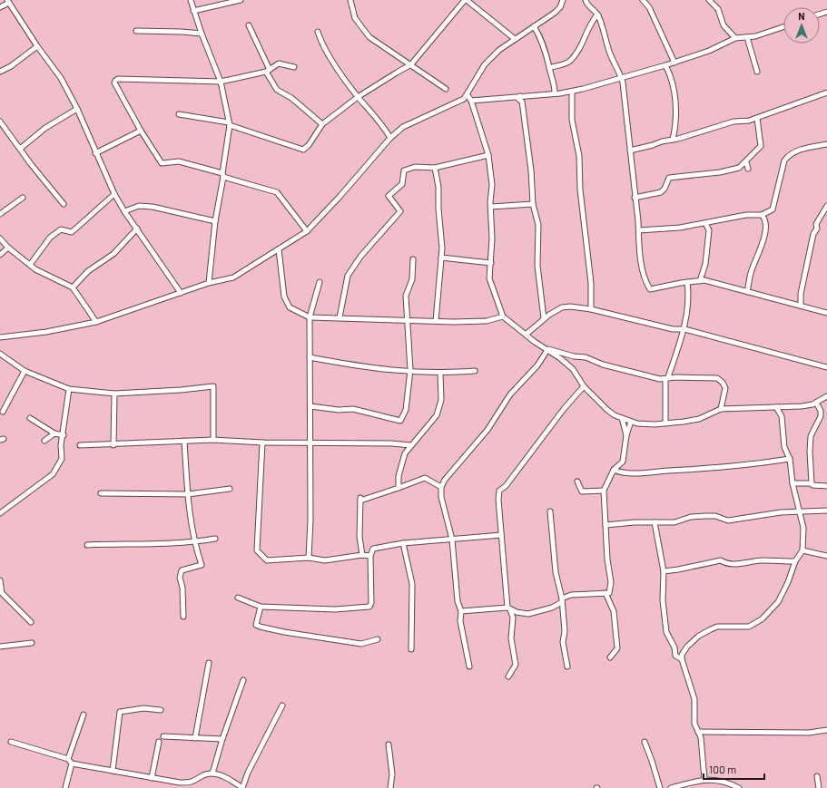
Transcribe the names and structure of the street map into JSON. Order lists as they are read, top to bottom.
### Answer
{
  "scale_bar": "100 m",
  "north": "top"
}
